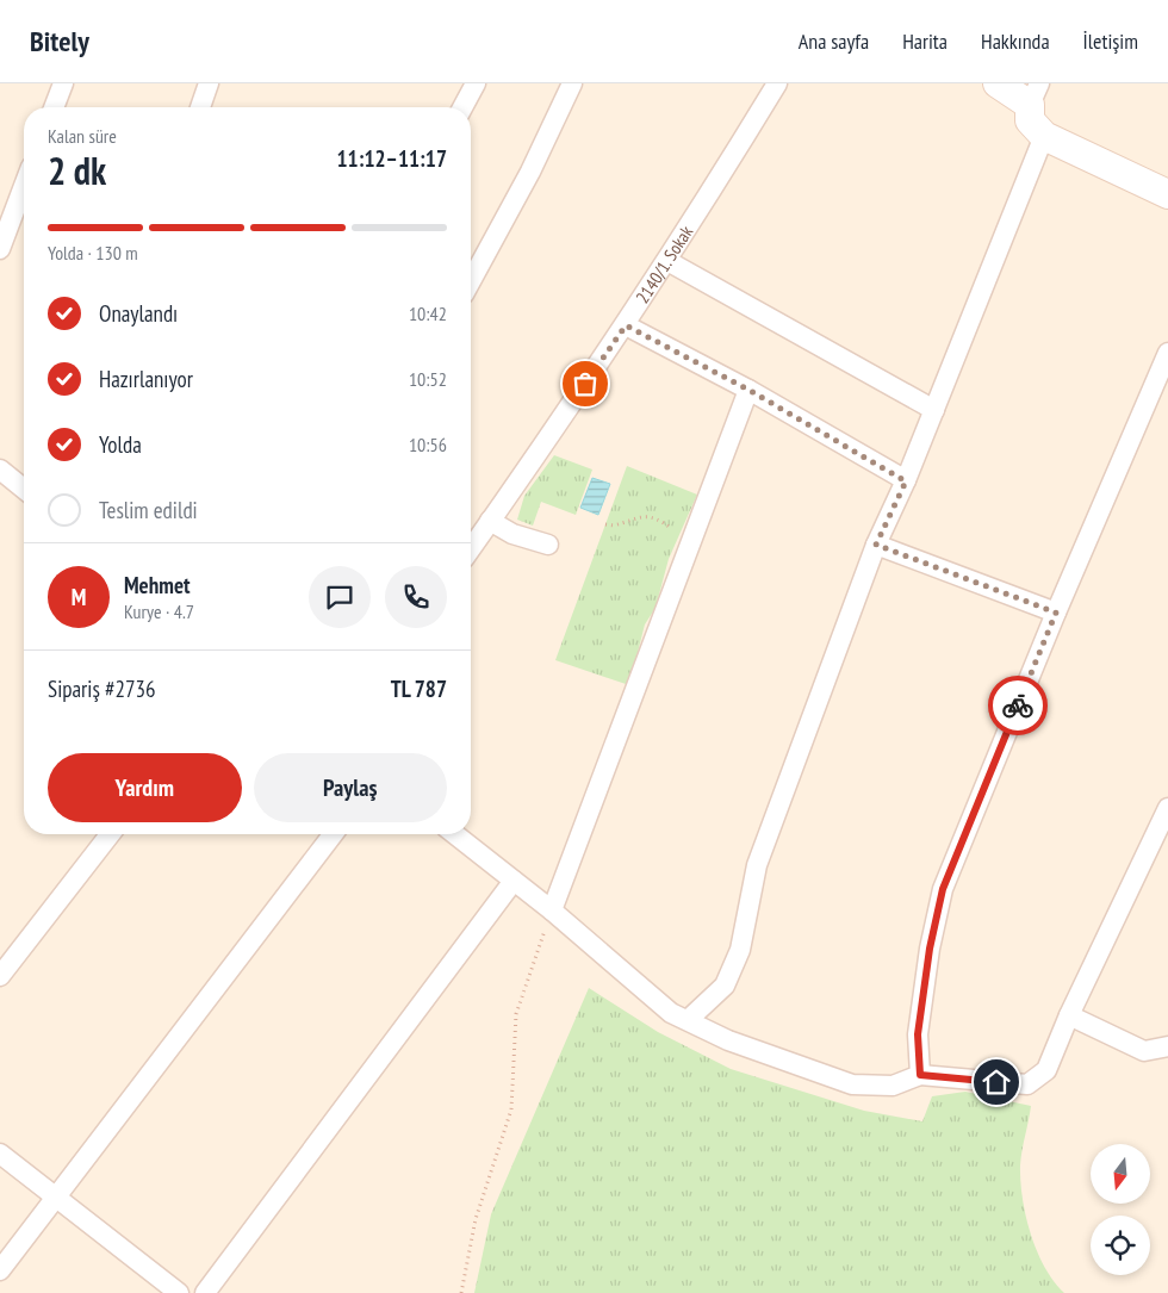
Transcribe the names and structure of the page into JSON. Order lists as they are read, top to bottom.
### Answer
{
  "streets": {
    "street": ["2140/1. Sokak"]
  },
  "north": "bottom",
  "page": {
    "header": "Bitely",
    "nav": [
      "Ana sayfa",
      "Harita",
      "Hakkında",
      "İletişim"
    ],
    "heading": ["2 dk", "Kalan süre", "11:12–11:17"],
    "panel": [
      "Mehmet",
      "Kurye · 4.7",
      "Sipariş #2736",
      "TL 787"
    ],
    "bar": "Yolda · 130 m",
    "list": [
      ["Onaylandı", "10:42"],
      ["Hazırlanıyor", "10:52"],
      ["Yolda", "10:56"],
      "Teslim edildi"
    ],
    "round": "M",
    "buttons": ["Yardım", "Paylaş"]
  }
}
